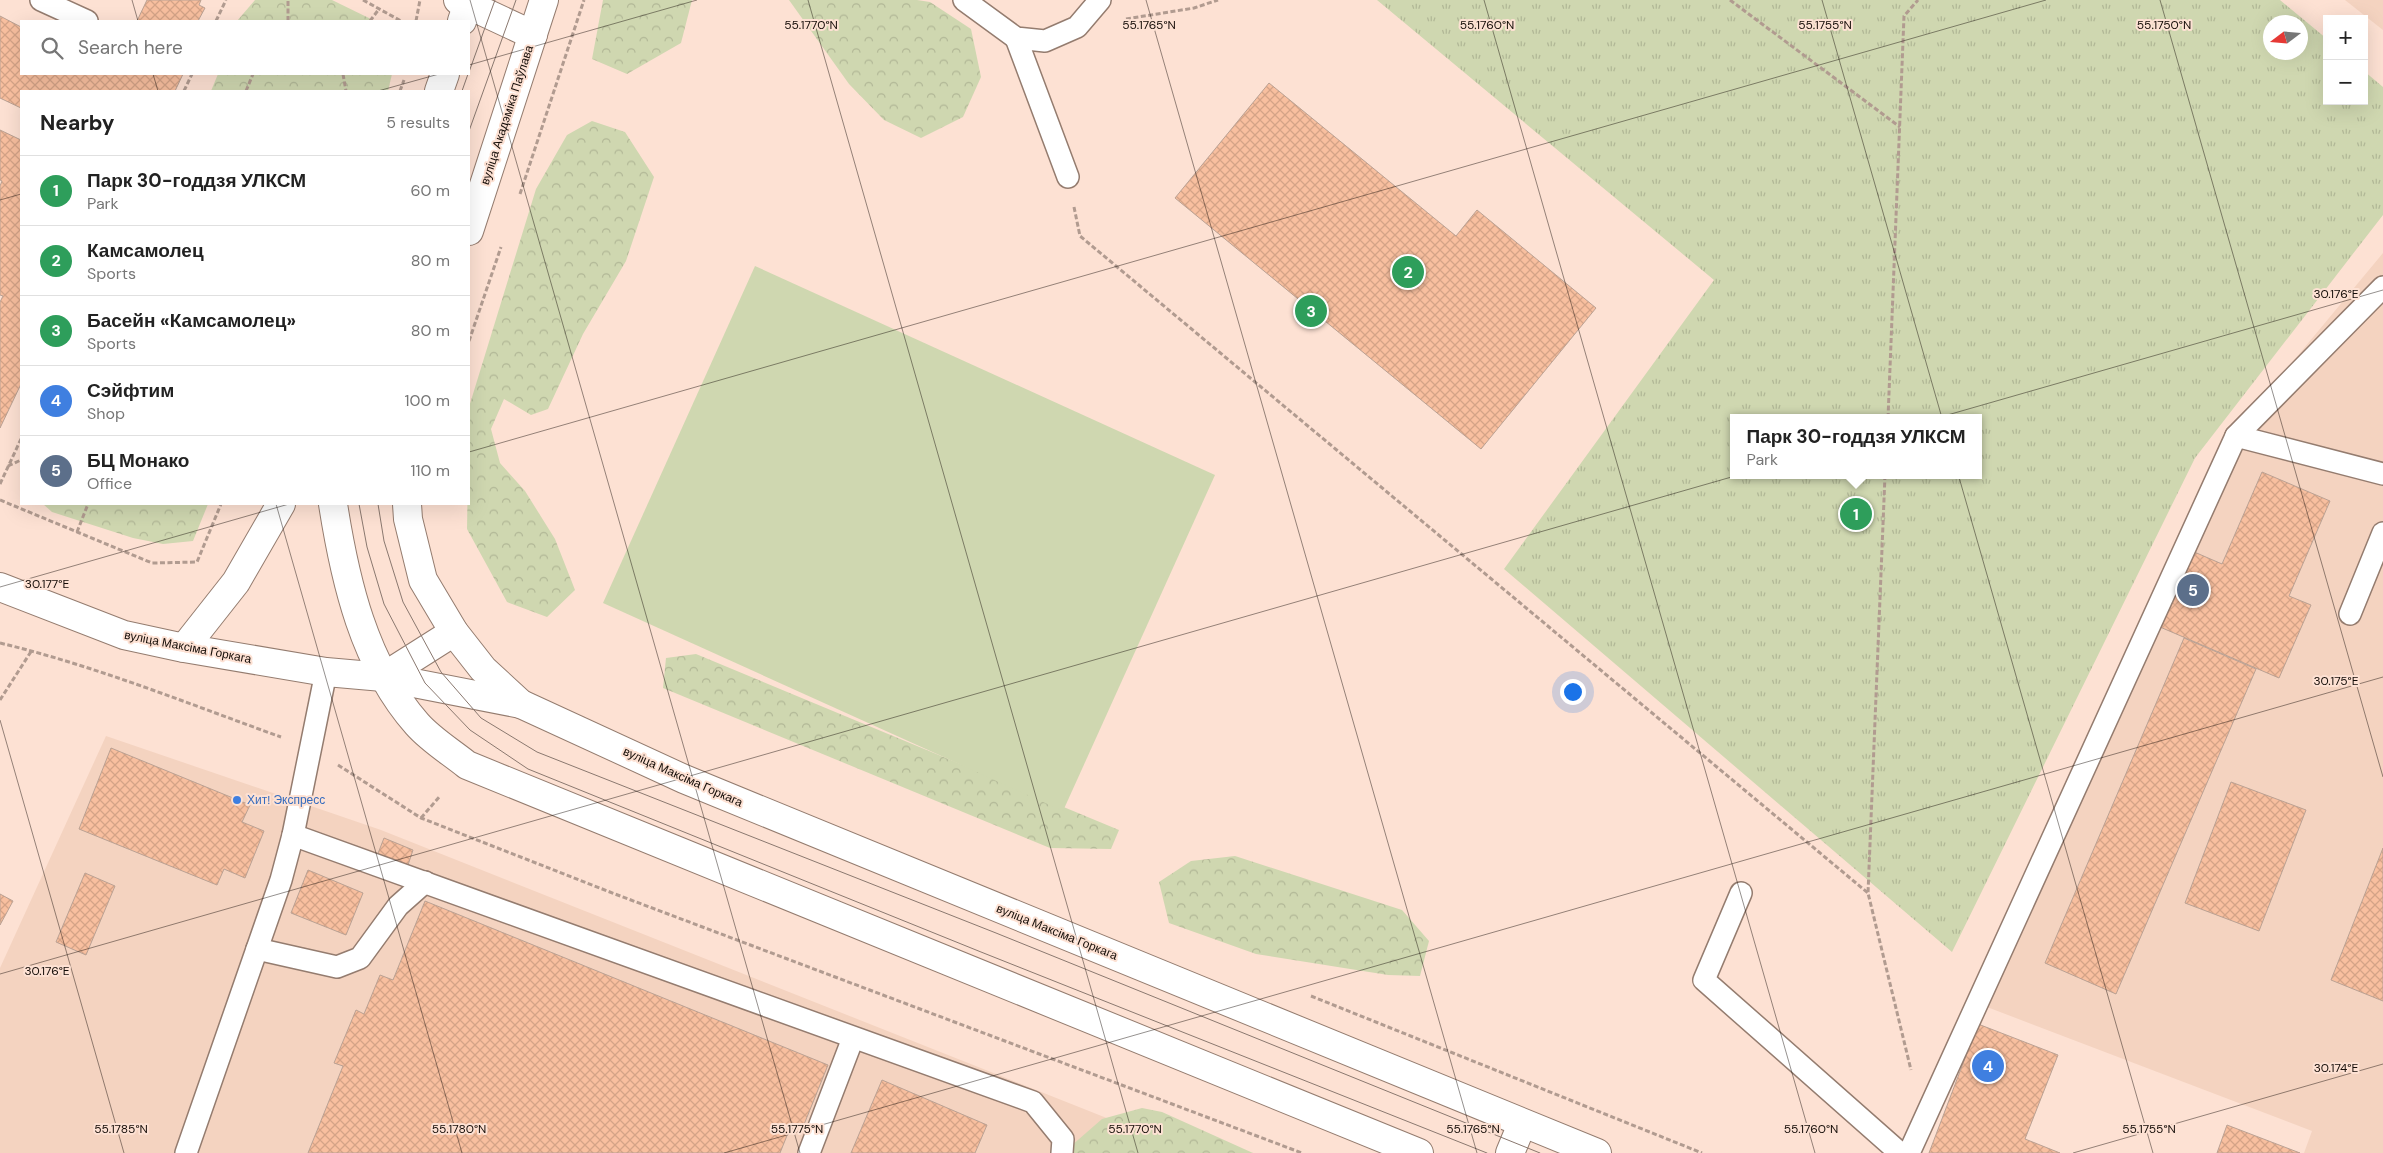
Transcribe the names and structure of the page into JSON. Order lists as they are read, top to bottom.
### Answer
{
  "streets": {
    "main road": ["вуліца Акадэміка Паўлава", "вуліца Максіма Горкага"]
  },
  "places": ["Хит! Экспресс"],
  "north": "left",
  "page": {
    "map_buttons": ["+", "−"],
    "search": "Search here",
    "heading": ["Nearby", "5 results"],
    "list": [
      {
        "mark": "1",
        "name": "Парк 30-годдзя УЛКСМ",
        "note": "Park",
        "value": "60 m"
      },
      {
        "mark": "2",
        "name": "Камсамолец",
        "note": "Sports",
        "value": "80 m"
      },
      {
        "mark": "3",
        "name": "Басейн «Камсамолец»",
        "note": "Sports",
        "value": "80 m"
      },
      {
        "mark": "4",
        "name": "Сэйфтим",
        "note": "Shop",
        "value": "100 m"
      },
      {
        "mark": "5",
        "name": "БЦ Монако",
        "note": "Office",
        "value": "110 m"
      }
    ],
    "pins": [
      "2",
      "3",
      "1",
      "5",
      "4"
    ],
    "popup": ["Парк 30-годдзя УЛКСМ", "Park"]
  },
  "coordinates": [
    "55.1770°N",
    "55.1765°N",
    "55.1760°N",
    "55.1755°N",
    "55.1750°N",
    "30.176°E",
    "30.177°E",
    "30.175°E",
    "30.174°E",
    "55.1785°N",
    "55.1780°N",
    "55.1775°N"
  ]
}
